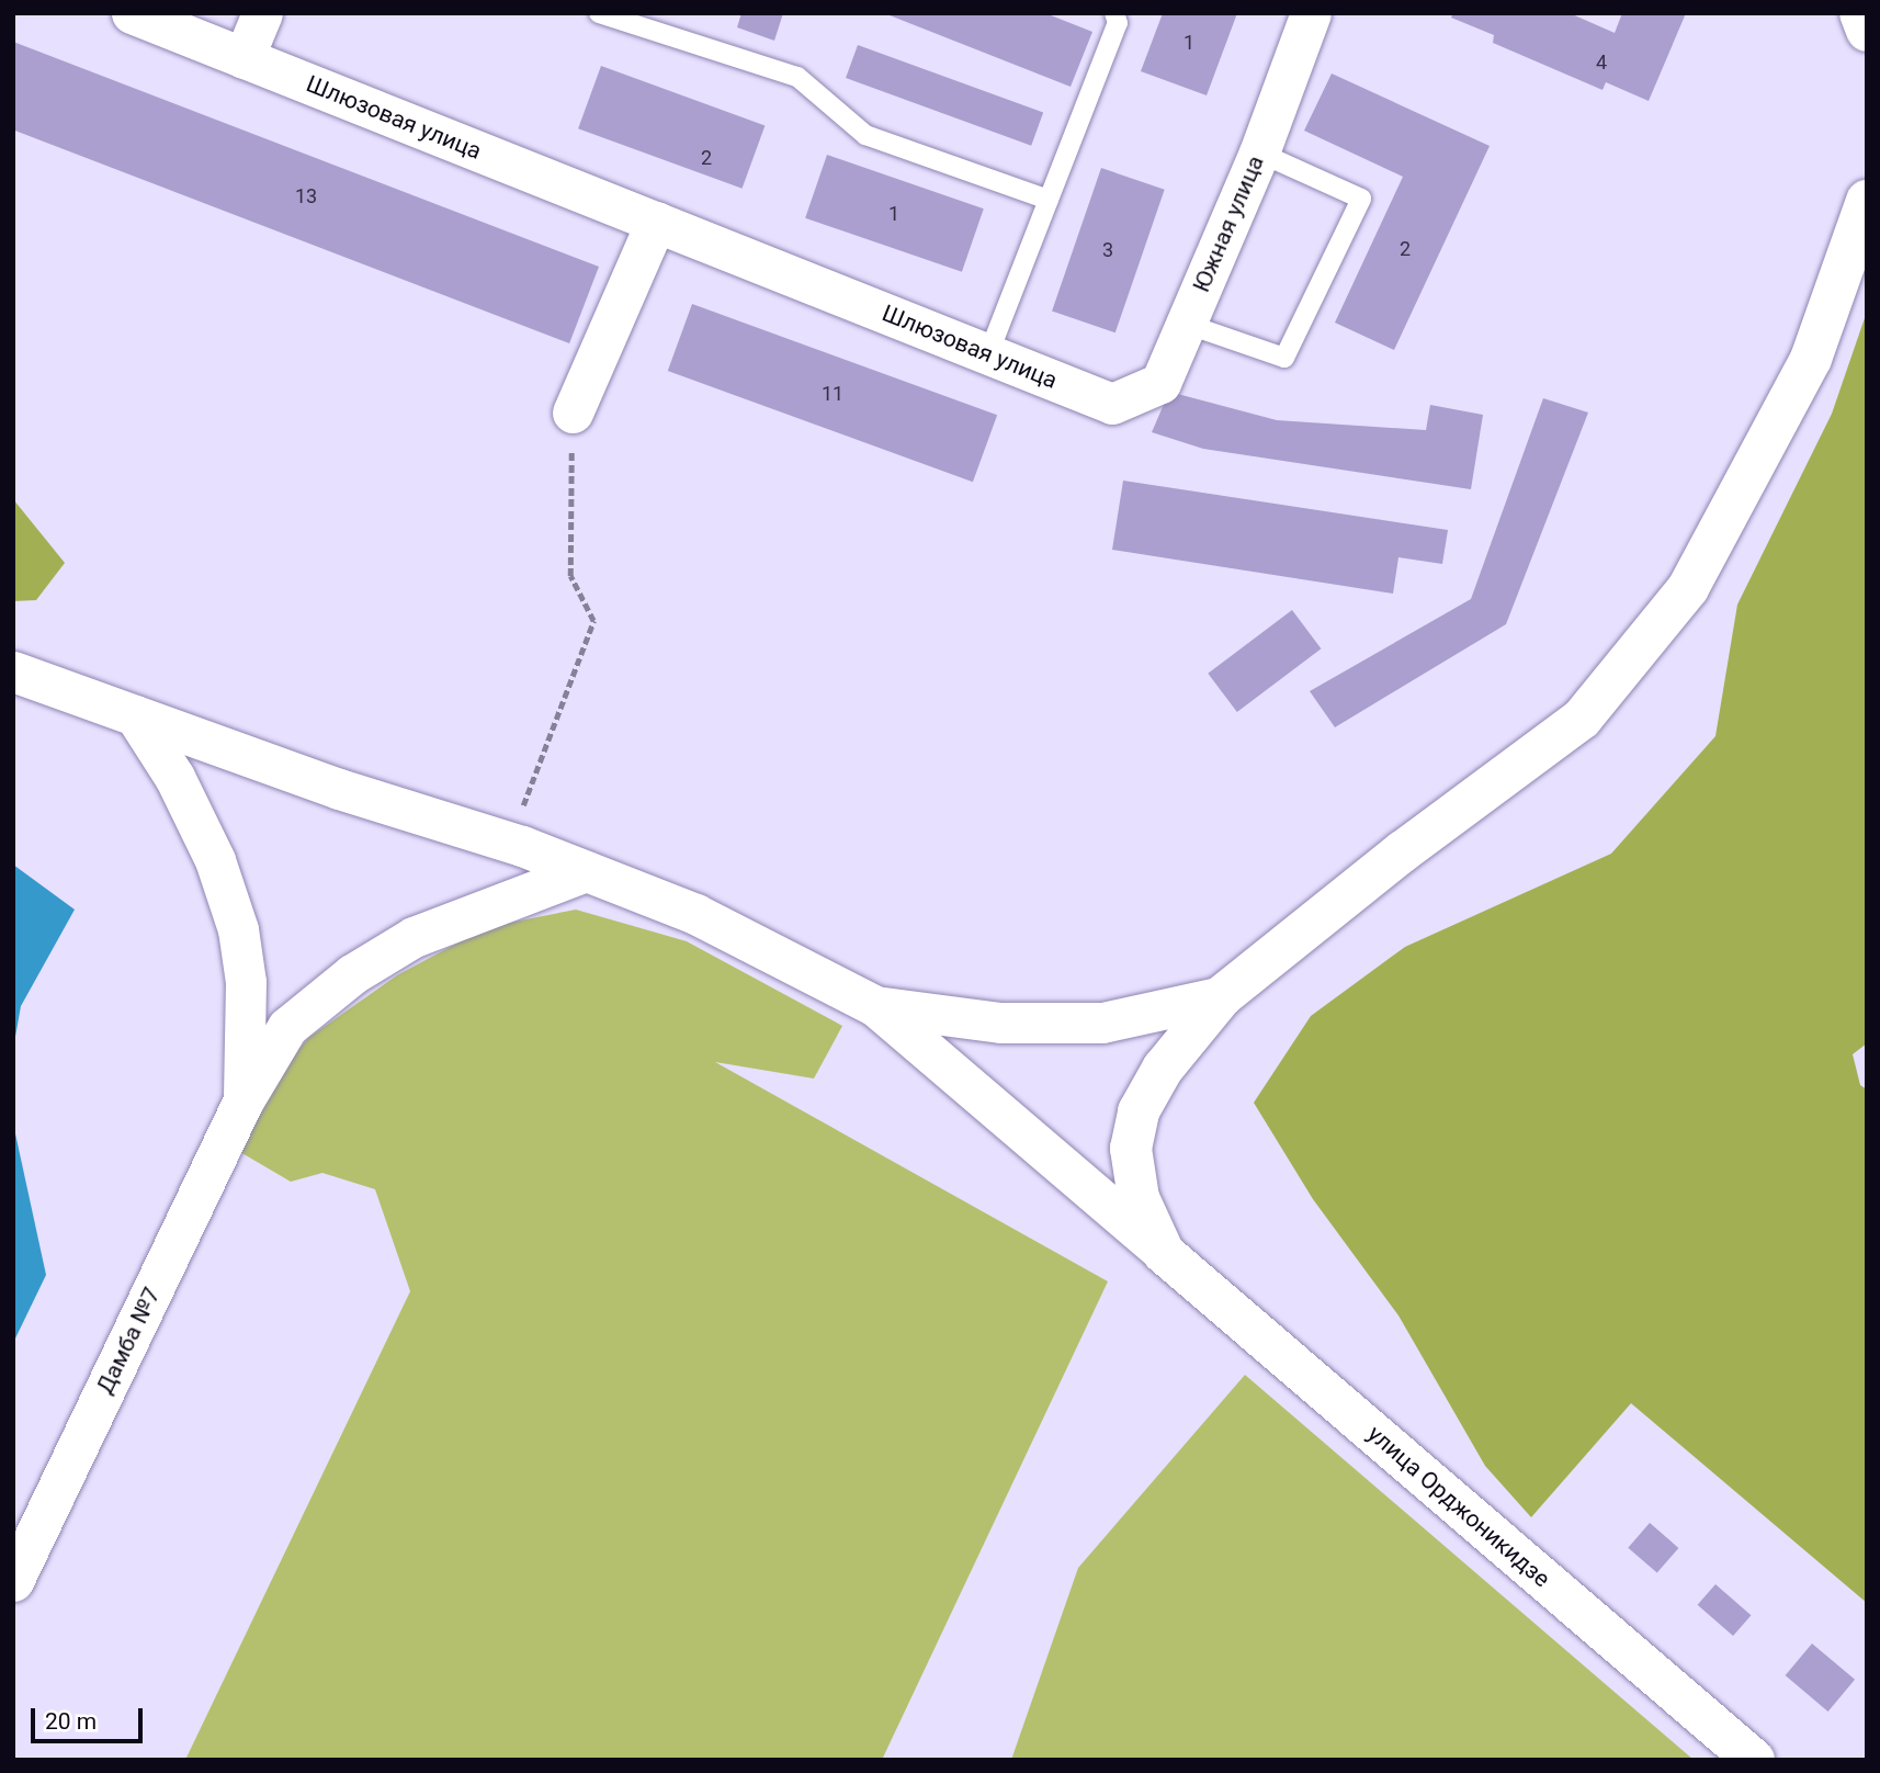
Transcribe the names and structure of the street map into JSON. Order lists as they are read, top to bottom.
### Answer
{
  "streets": {
    "street": [
      "Шлюзовая улица",
      "Южная улица",
      "Дамба №7",
      "улица Орджоникидзе"
    ]
  },
  "crossings": [
    ["Шлюзовая улица", "Южная улица"]
  ],
  "house_numbers": [
    "1",
    "4",
    "2",
    "13",
    "1",
    "2",
    "3",
    "11"
  ],
  "scale_bar": "20 m"
}
